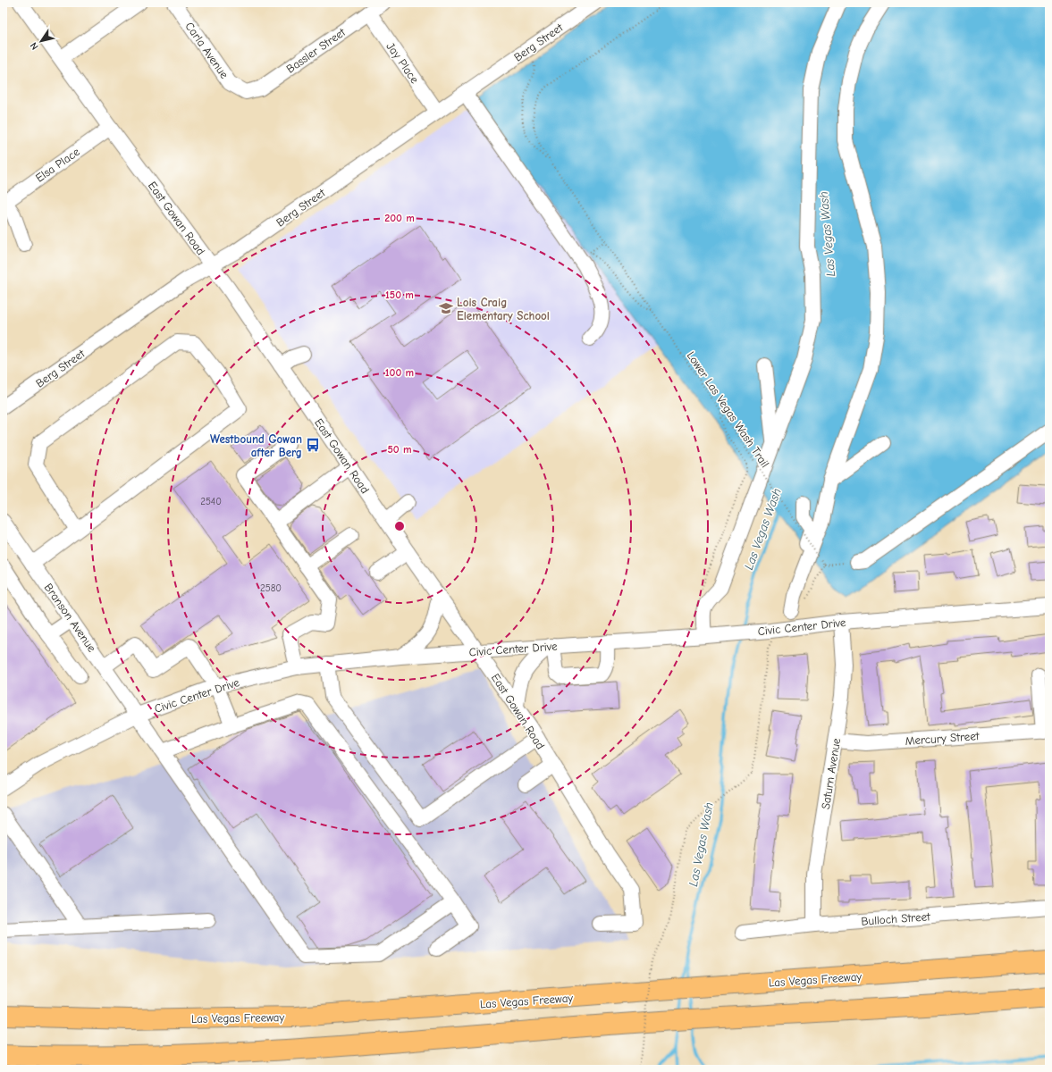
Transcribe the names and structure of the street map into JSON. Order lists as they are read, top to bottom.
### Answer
{
  "streets": {
    "highway": ["Las Vegas Freeway"],
    "street": [
      "Berg Street",
      "Carla Avenue",
      "Bassler Street",
      "Jay Place",
      "Elsa Place",
      "East Gowan Road",
      "Branson Avenue",
      "Civic Center Drive",
      "Mercury Street",
      "Saturn Avenue",
      "Bulloch Street"
    ],
    "path": ["Lower Las Vegas Wash Trail"]
  },
  "crossings": [
    ["Berg Street", "Jay Place"],
    ["Berg Street", "East Gowan Road"],
    ["Carla Avenue", "Bassler Street"],
    ["Bassler Street", "Jay Place"],
    ["Elsa Place", "East Gowan Road"],
    ["East Gowan Road", "Civic Center Drive"],
    ["Branson Avenue", "Civic Center Drive"],
    ["Civic Center Drive", "Saturn Avenue"],
    ["Mercury Street", "Saturn Avenue"],
    ["Saturn Avenue", "Bulloch Street"]
  ],
  "water": ["Las Vegas Wash"],
  "places": {
    "school or university": ["Lois Craig Elementary School"],
    "bus stop": ["Westbound Gowan after Berg"]
  },
  "house_numbers": ["2540", "2580"],
  "north": "bottom left",
  "rings": [
    "200 m",
    "150 m",
    "100 m",
    "50 m"
  ]
}
